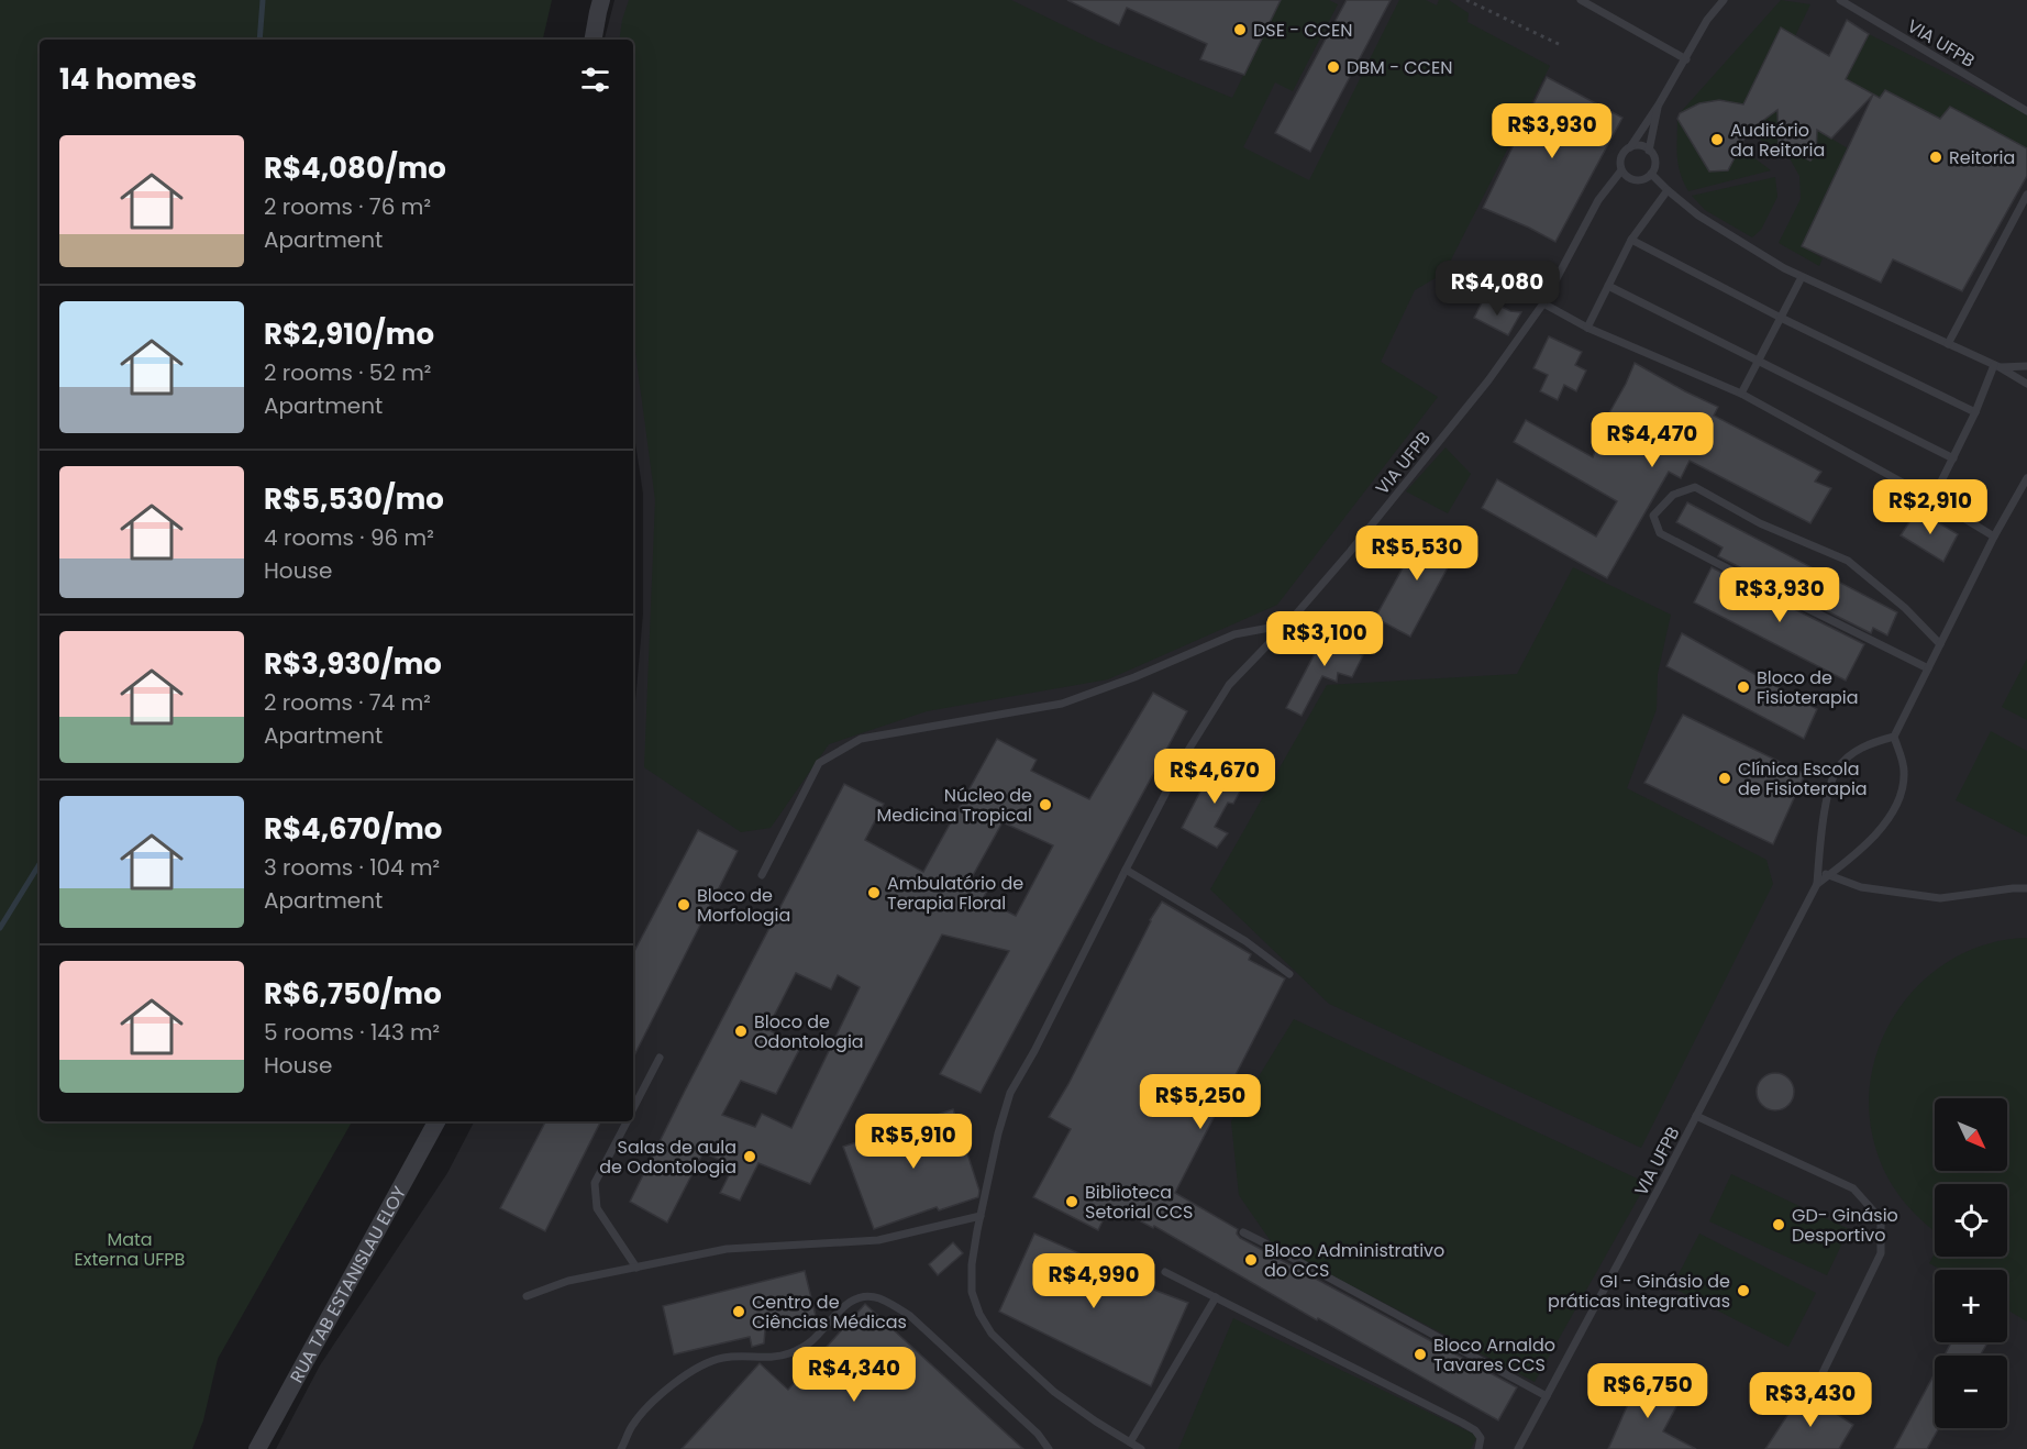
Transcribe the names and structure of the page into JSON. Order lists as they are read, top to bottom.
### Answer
{
  "streets": {
    "street": ["RUA TAB ESTANISLAU ELOY"],
    "lane": ["VIA UFPB"]
  },
  "parks": ["Mata Externa UFPB"],
  "places": [
    "DSE - CCEN",
    "DBM - CCEN",
    "Auditório da Reitoria",
    "Reitoria",
    "Bloco de Fisioterapia",
    "Clínica Escola de Fisioterapia",
    "Núcleo de Medicina Tropical",
    "Ambulatório de Terapia Floral",
    "Bloco de Morfologia",
    "Bloco de Odontologia",
    "Salas de aula de Odontologia",
    "Biblioteca Setorial CCS",
    "GD- Ginásio Desportivo",
    "Bloco Administrativo do CCS",
    "GI - Ginásio de práticas integrativas",
    "Centro de Ciências Médicas",
    "Bloco Arnaldo Tavares CCS"
  ],
  "north": "bottom right",
  "page": {
    "heading": "14 homes",
    "price": [
      "R$3,930",
      "R$4,080",
      "R$4,470",
      "R$2,910",
      "R$5,530",
      "R$3,930",
      "R$3,100",
      "R$4,670",
      "R$5,250",
      "R$5,910",
      "R$4,990",
      "R$4,340",
      "R$6,750",
      "R$3,430"
    ],
    "list": [
      {
        "name": "R$4,080/mo",
        "note": "2 rooms · 76 m² · Apartment"
      },
      {
        "name": "R$2,910/mo",
        "note": "2 rooms · 52 m² · Apartment"
      },
      {
        "name": "R$5,530/mo",
        "note": "4 rooms · 96 m² · House"
      },
      {
        "name": "R$3,930/mo",
        "note": "2 rooms · 74 m² · Apartment"
      },
      {
        "name": "R$4,670/mo",
        "note": "3 rooms · 104 m² · Apartment"
      },
      {
        "name": "R$6,750/mo",
        "note": "5 rooms · 143 m² · House"
      }
    ],
    "map_buttons": ["+", "−"]
  }
}
